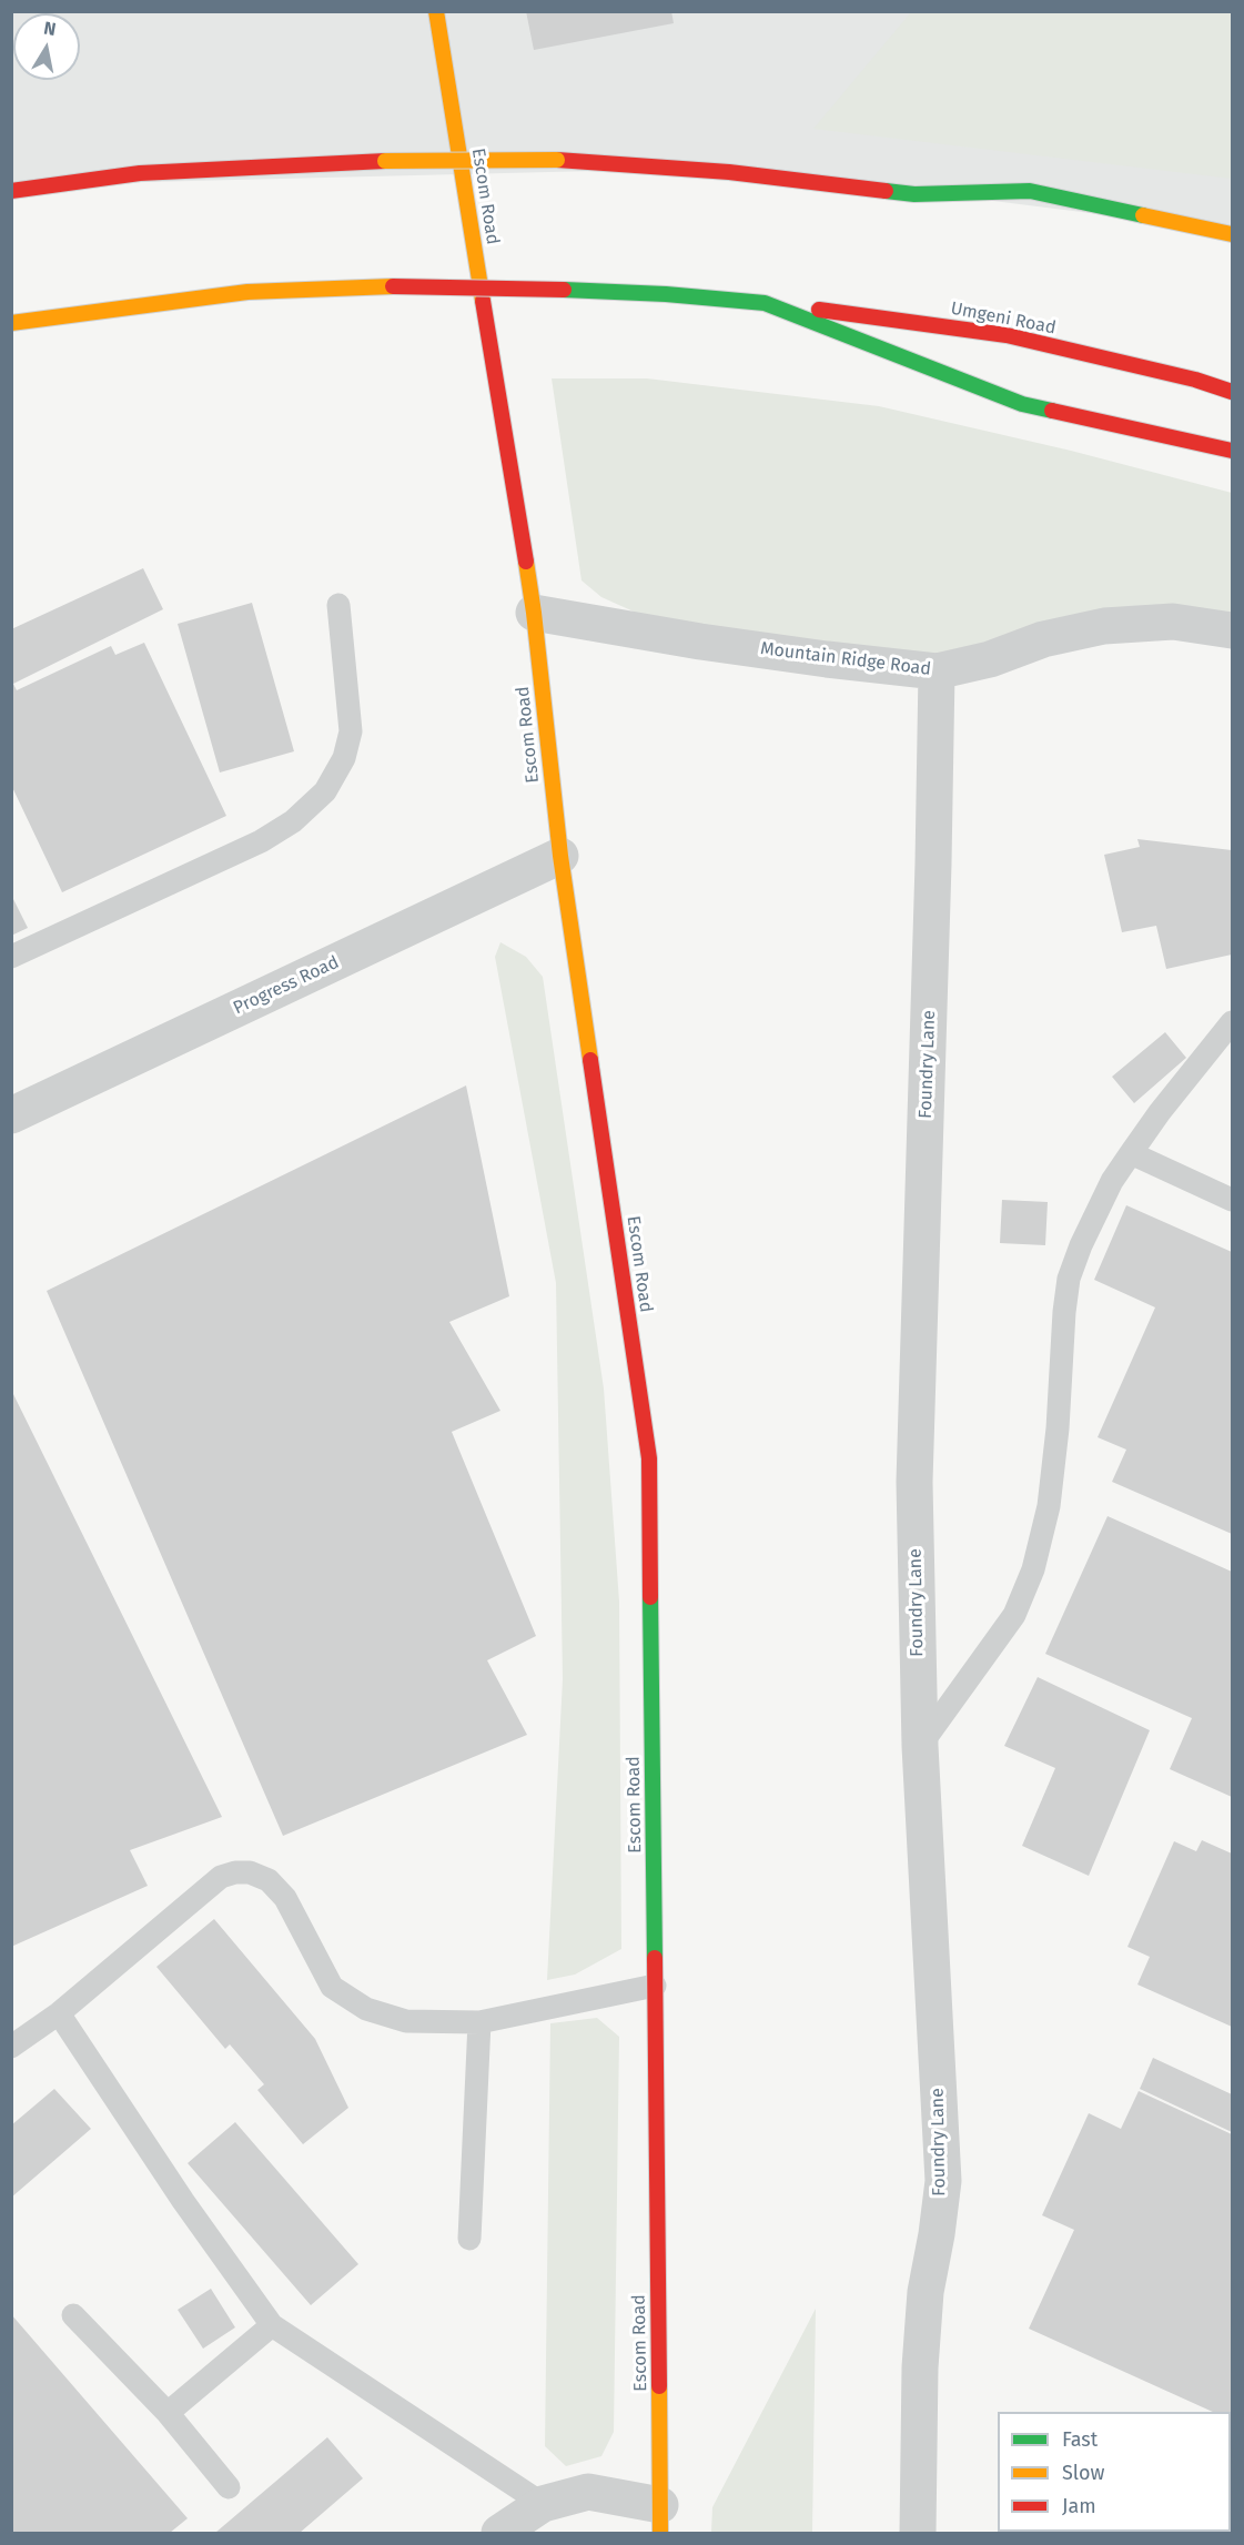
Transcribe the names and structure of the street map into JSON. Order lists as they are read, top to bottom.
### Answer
{
  "streets": {
    "main road": ["Escom Road", "Umgeni Road"],
    "street": ["Mountain Ridge Road", "Progress Road", "Foundry Lane"]
  },
  "crossings": [
    ["Escom Road", "Mountain Ridge Road"],
    ["Escom Road", "Progress Road"],
    ["Mountain Ridge Road", "Foundry Lane"]
  ],
  "legend": ["Fast", "Slow", "Jam"],
  "north": "top"
}
